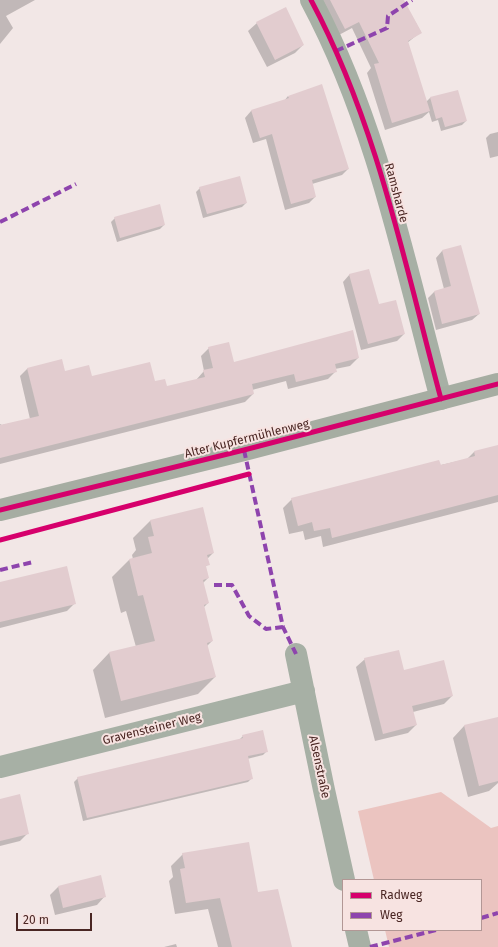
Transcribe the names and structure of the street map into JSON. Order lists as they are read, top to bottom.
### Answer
{
  "streets": {
    "street": [
      "Ramsharde",
      "Alter Kupfermühlenweg",
      "Gravensteiner Weg",
      "Alsenstraße"
    ]
  },
  "crossings": [
    ["Ramsharde", "Alter Kupfermühlenweg"],
    ["Gravensteiner Weg", "Alsenstraße"]
  ],
  "legend": ["Radweg", "Weg"],
  "scale_bar": "20 m"
}
